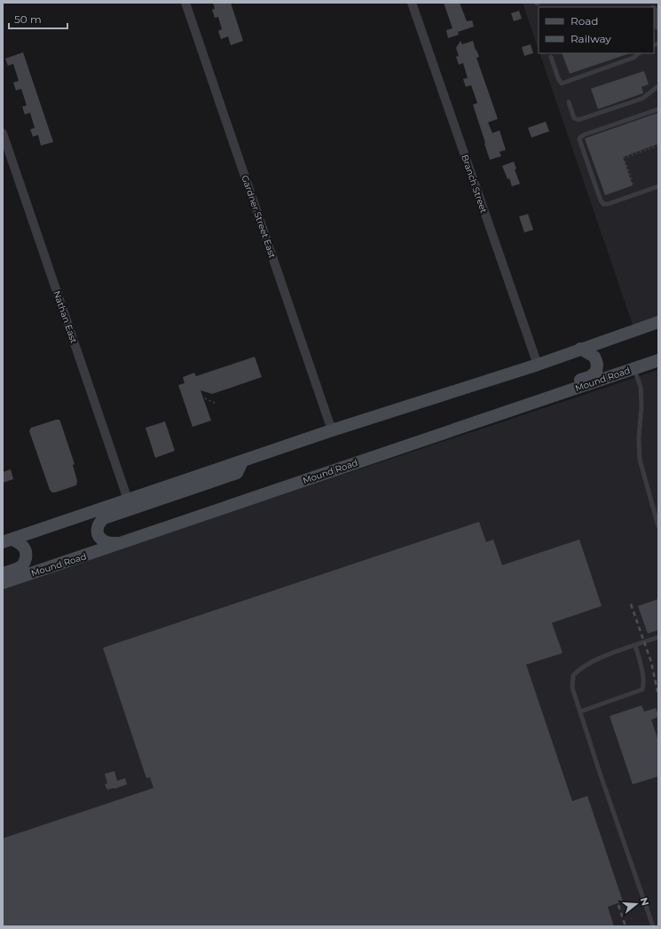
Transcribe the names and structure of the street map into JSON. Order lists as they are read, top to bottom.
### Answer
{
  "streets": {
    "main road": ["Mound Road"],
    "street": ["Branch Street", "Gardner Street East", "Nathan East"]
  },
  "legend": ["Road", "Railway"],
  "scale_bar": "50 m",
  "north": "right"
}
